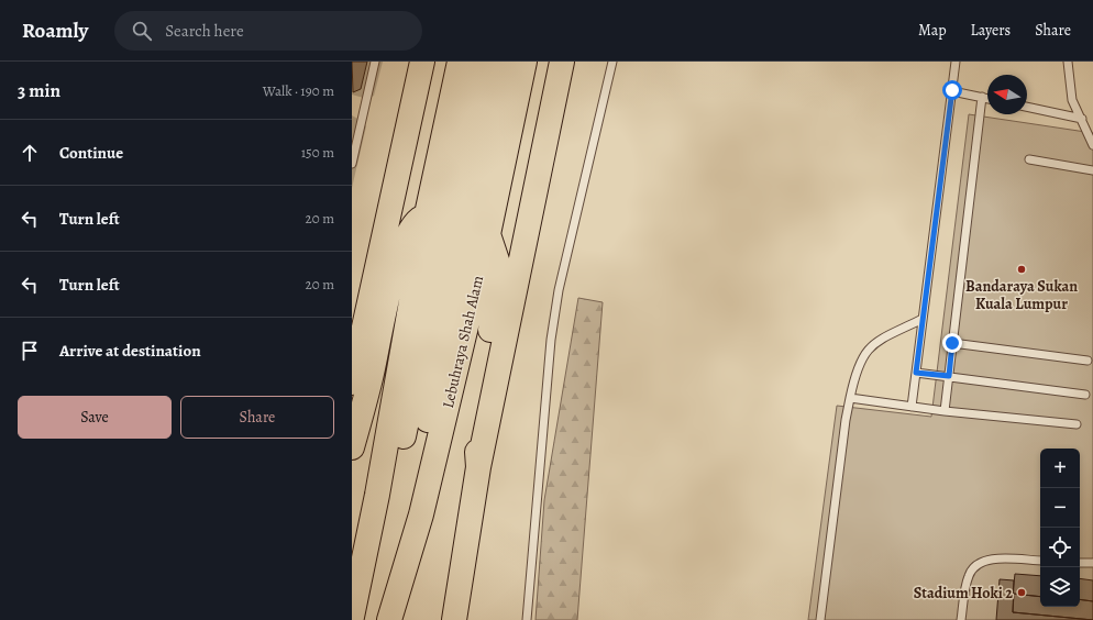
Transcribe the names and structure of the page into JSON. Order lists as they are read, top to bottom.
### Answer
{
  "streets": {
    "highway": ["Lebuhraya Shah Alam"]
  },
  "places": ["Bandaraya Sukan Kuala Lumpur", "Stadium Hoki 2"],
  "north": "left",
  "page": {
    "header": "Roamly",
    "search": "Search here",
    "nav": ["Map", "Layers", "Share"],
    "heading": ["3 min", "Walk · 190 m"],
    "list": [
      ["Continue", "150 m"],
      ["Turn left", "20 m"],
      ["Turn left", "20 m"],
      "Arrive at destination"
    ],
    "buttons": ["Save", "Share"],
    "map_buttons": ["+", "−"]
  }
}
